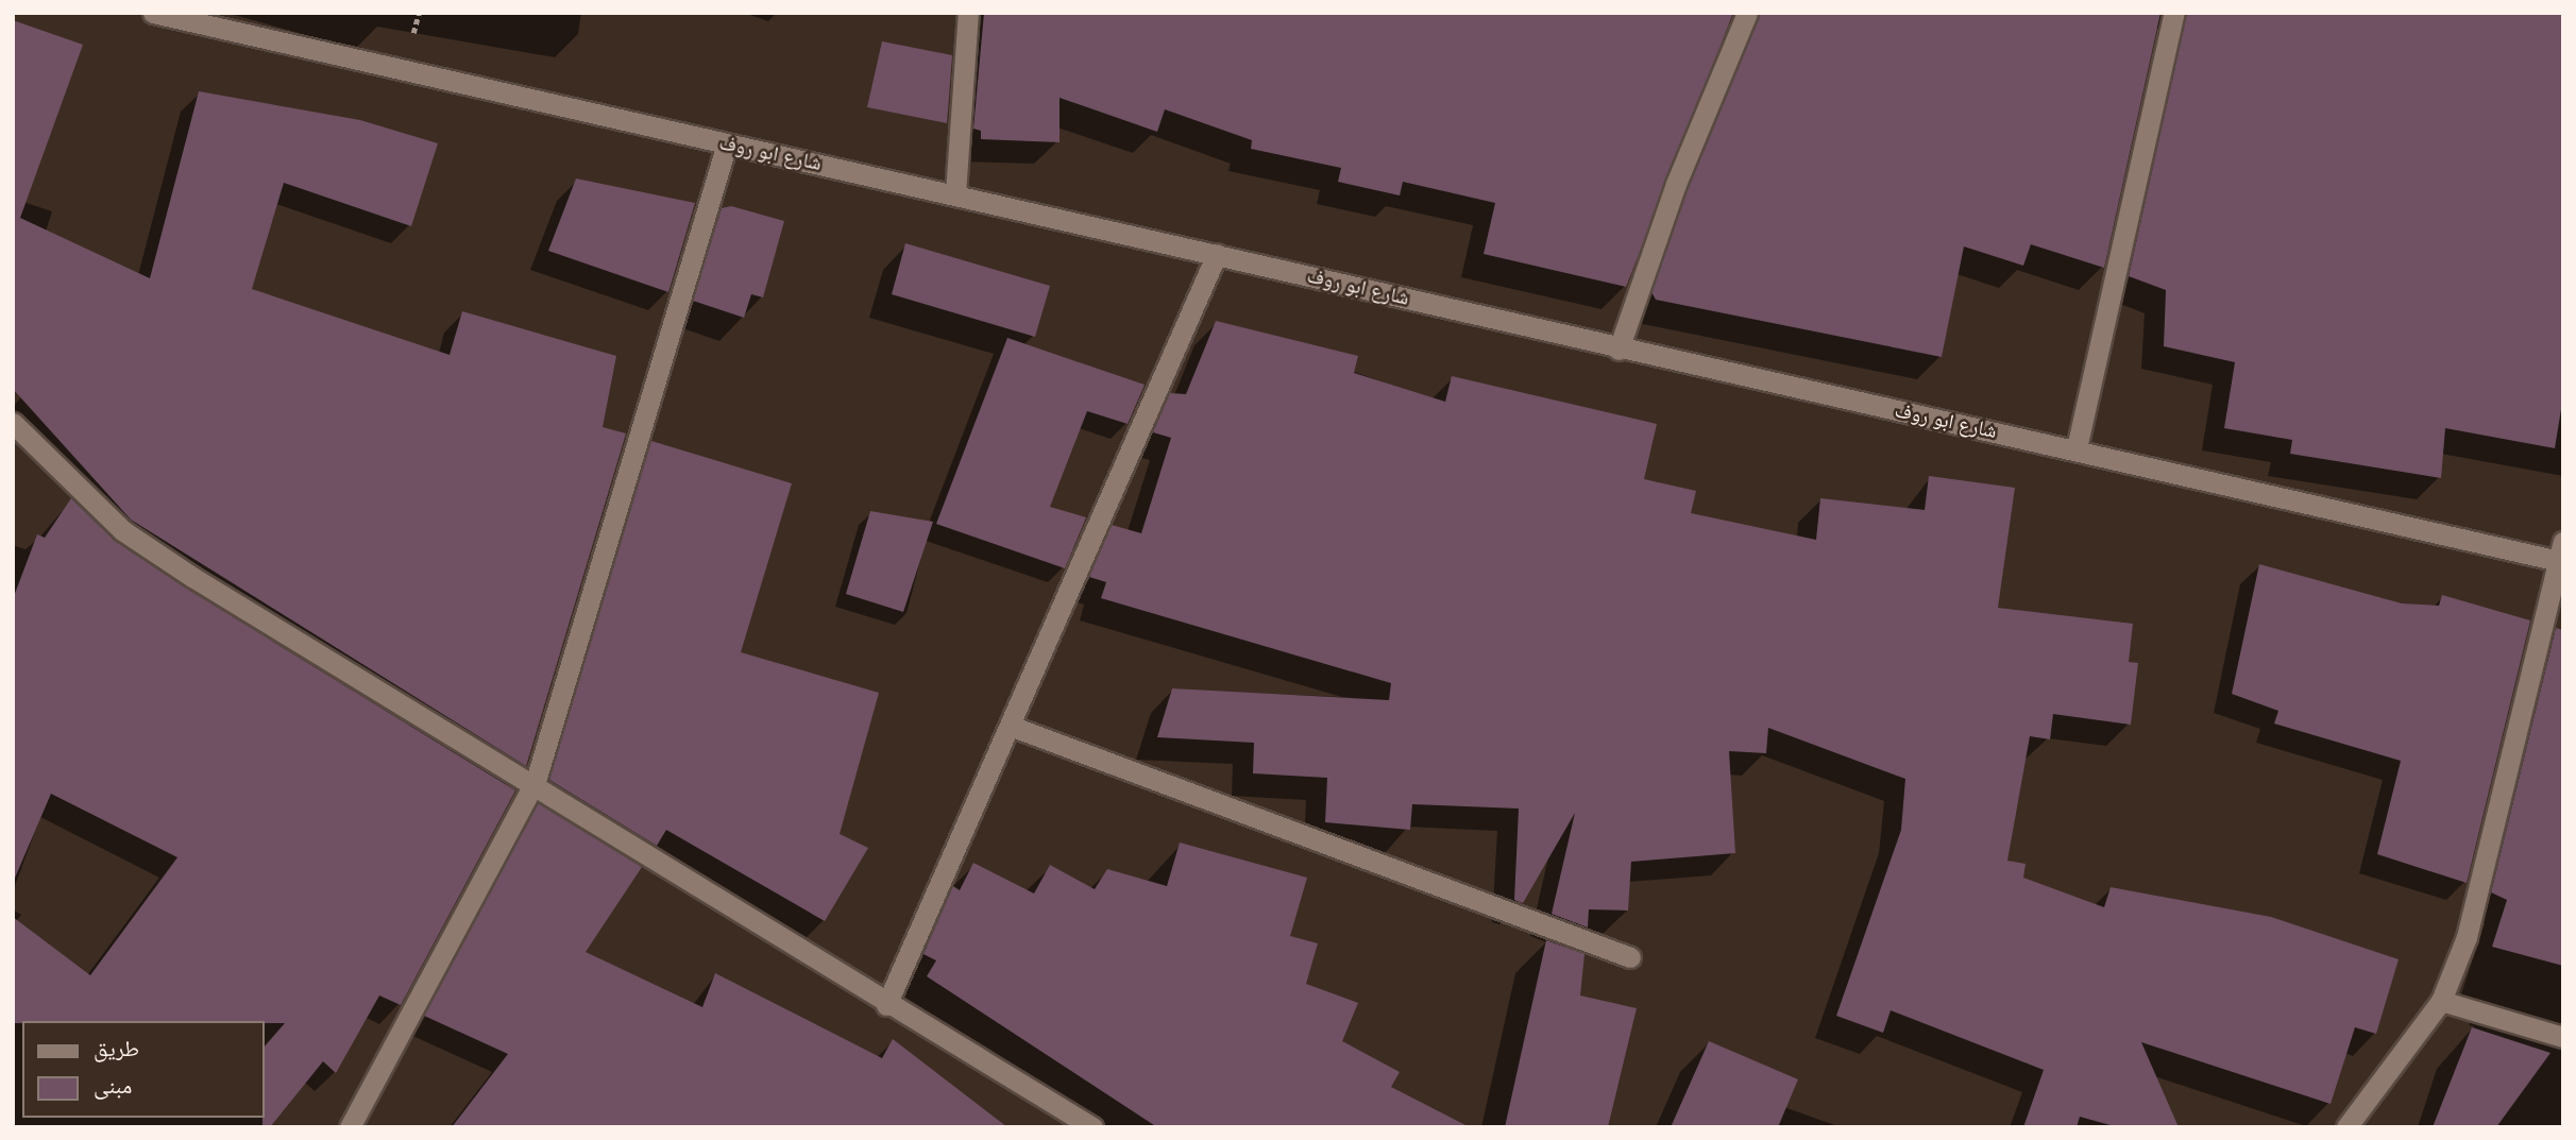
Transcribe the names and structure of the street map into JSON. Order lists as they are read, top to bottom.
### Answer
{
  "streets": {
    "street": ["شارع ابو روف"]
  },
  "legend": ["طريق", "مبنى"]
}
